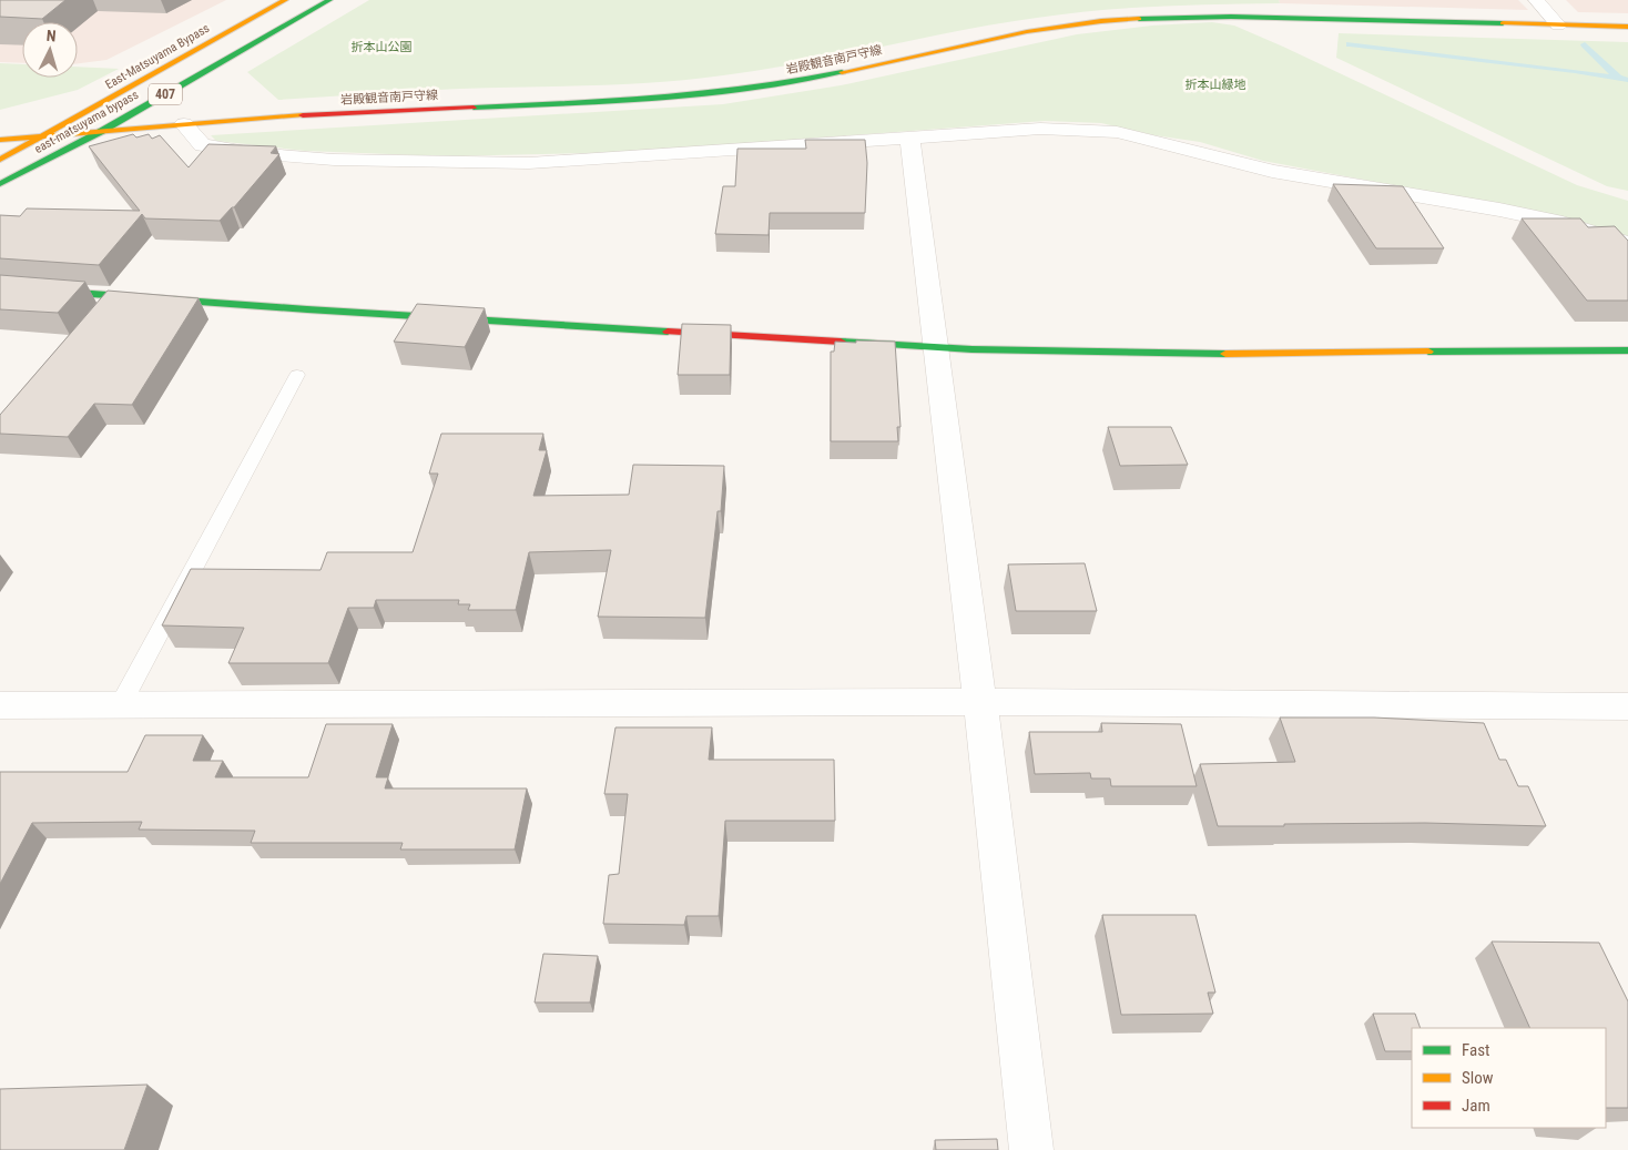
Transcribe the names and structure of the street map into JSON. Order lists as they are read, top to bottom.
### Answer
{
  "streets": {
    "main road": [
      "East-Matsuyama Bypass",
      "岩殿観音南戸守線",
      "407",
      "east-matsuyama bypass"
    ]
  },
  "crossings": [
    ["East-Matsuyama Bypass", "岩殿観音南戸守線"],
    ["East-Matsuyama Bypass", "east-matsuyama bypass"],
    ["岩殿観音南戸守線", "east-matsuyama bypass"]
  ],
  "parks": ["折本山公園", "折本山緑地"],
  "legend": ["Fast", "Slow", "Jam"],
  "north": "top"
}
